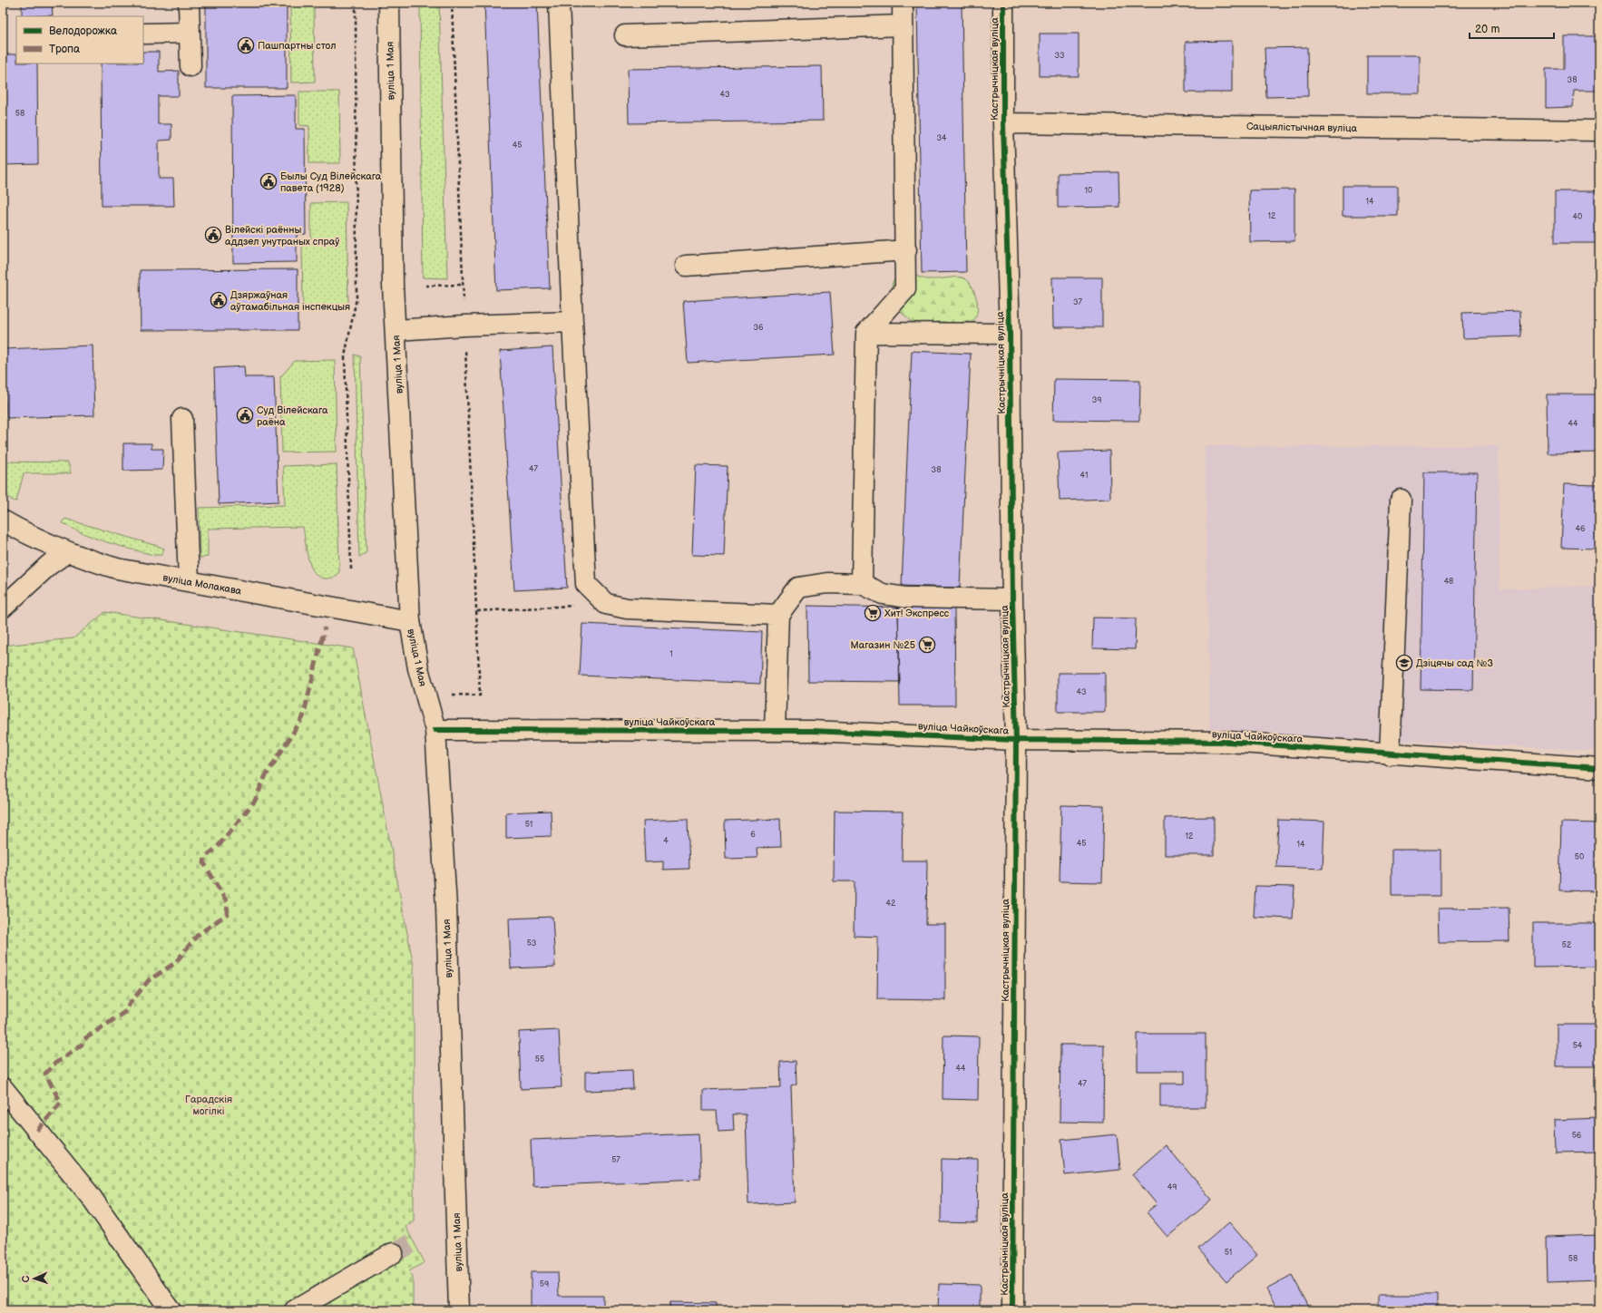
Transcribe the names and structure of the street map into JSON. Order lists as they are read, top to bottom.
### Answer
{
  "streets": {
    "street": [
      "Кастрычніцкая вуліца",
      "вуліца 1 Мая",
      "Сацыялістычная вуліца",
      "вуліца Молакава",
      "вуліца Чайкоўскага"
    ]
  },
  "crossings": [
    ["Кастрычніцкая вуліца", "Сацыялістычная вуліца"],
    ["Кастрычніцкая вуліца", "вуліца Чайкоўскага"],
    ["вуліца 1 Мая", "вуліца Молакава"],
    ["вуліца 1 Мая", "вуліца Чайкоўскага"]
  ],
  "parks": ["Гарадскія могілкі"],
  "places": {
    "public building": [
      "Пашпартны стол",
      "Былы Суд Вілейскага павета (1928)",
      "Вілейскі раённы аддзел унутраных спраў",
      "Дзяржаўная аўтамабільная інспекцыя",
      "Суд Вілейскага раёна"
    ],
    "supermarket": ["Хит! Экспресс", "Магазин №25"],
    "school or university": ["Дзіцячы сад №3"]
  },
  "house_numbers": [
    "33",
    "38",
    "43",
    "58",
    "34",
    "45",
    "10",
    "14",
    "12",
    "40",
    "37",
    "36",
    "39",
    "44",
    "47",
    "38",
    "41",
    "46",
    "48",
    "1",
    "43",
    "51",
    "6",
    "12",
    "4",
    "45",
    "14",
    "50",
    "42",
    "53",
    "52",
    "54",
    "55",
    "44",
    "47",
    "56",
    "57",
    "49",
    "51",
    "58",
    "59"
  ],
  "legend": ["Велодорожка", "Тропа"],
  "scale_bar": "20 m",
  "north": "left"
}
